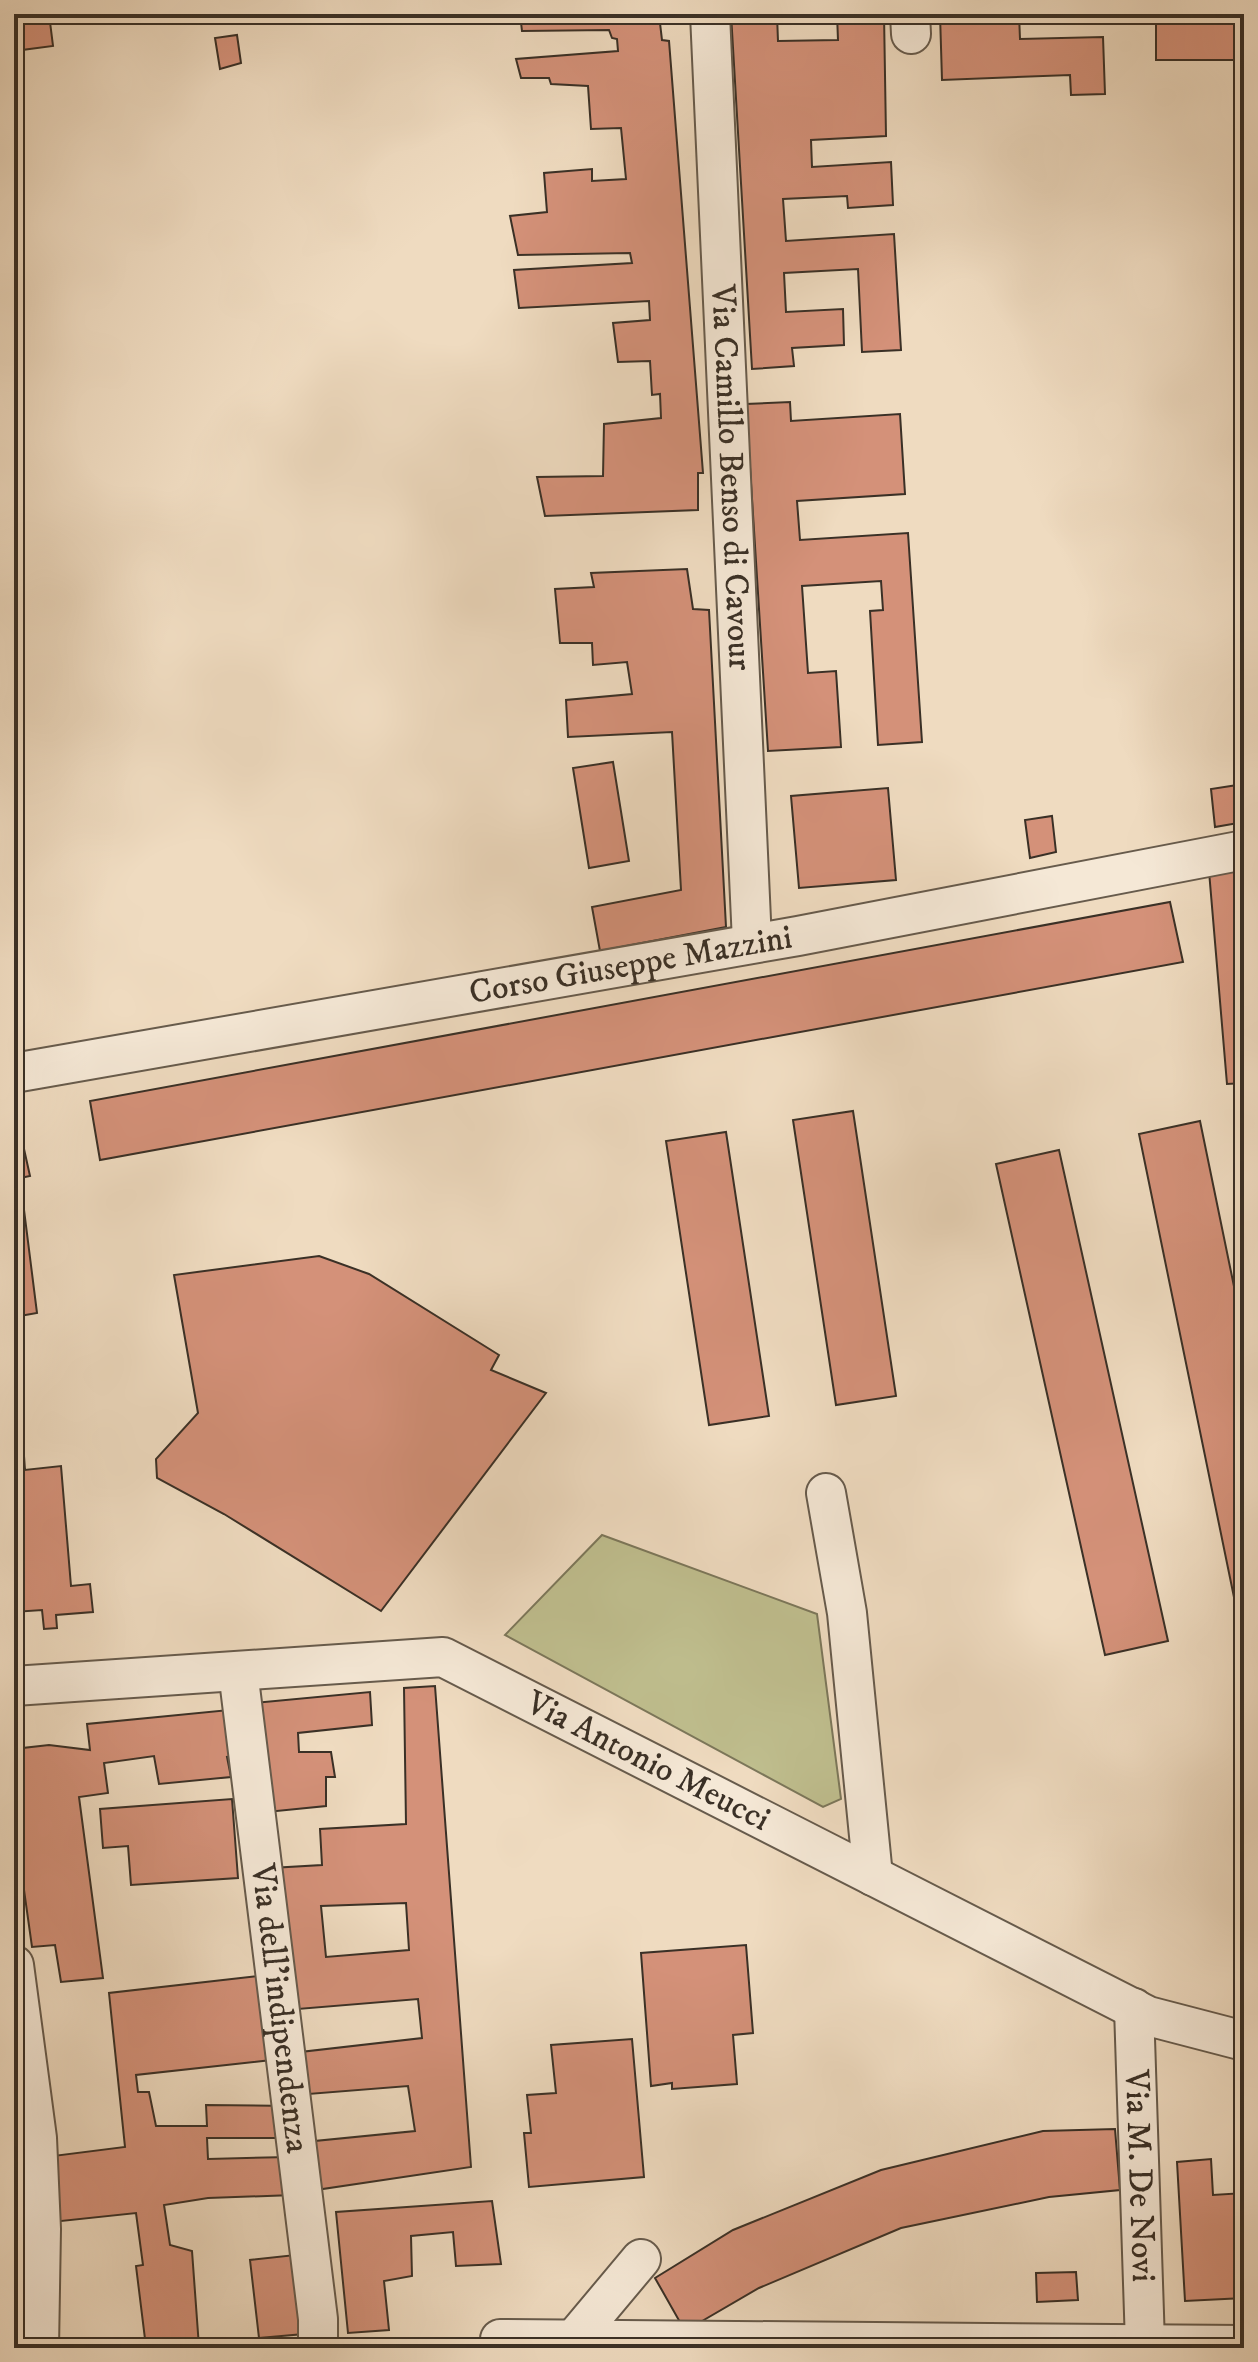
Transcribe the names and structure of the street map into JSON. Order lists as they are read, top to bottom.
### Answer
{
  "streets": {
    "street": [
      "Via Camillo Benso di Cavour",
      "Corso Giuseppe Mazzini",
      "Via Antonio Meucci",
      "Via dell'indipendenza",
      "Via M. De Novi"
    ]
  },
  "crossings": [
    ["Via Camillo Benso di Cavour", "Corso Giuseppe Mazzini"],
    ["Via Antonio Meucci", "Via dell'indipendenza"],
    ["Via Antonio Meucci", "Via M. De Novi"]
  ]
}
